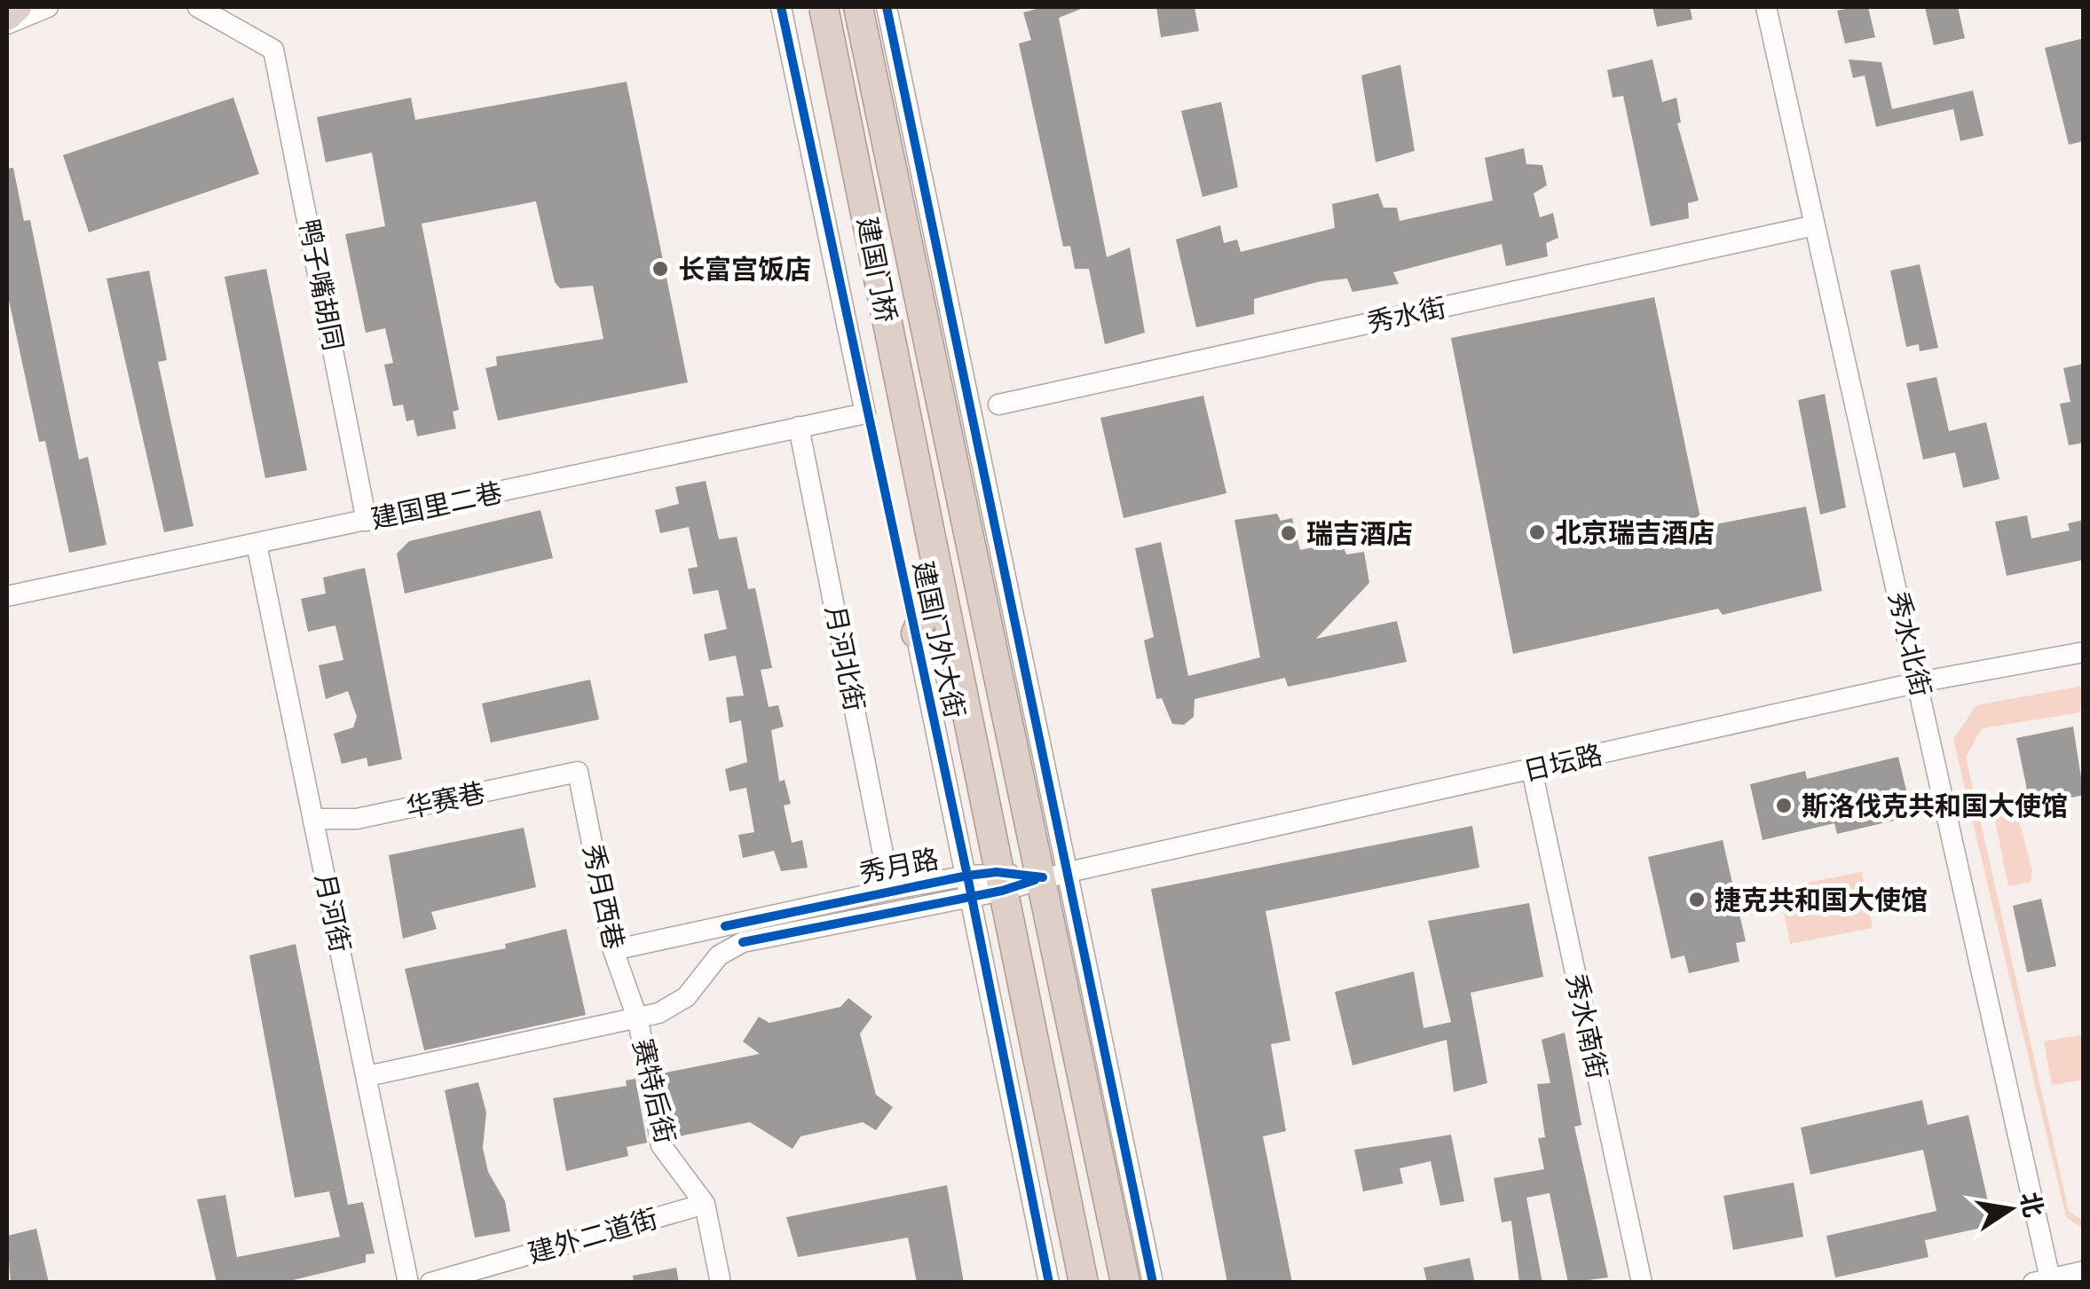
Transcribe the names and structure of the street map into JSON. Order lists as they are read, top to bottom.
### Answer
{
  "streets": {
    "highway": ["建国门桥", "建国门外大街"],
    "street": [
      "鸭子嘴胡同",
      "秀水街",
      "建国里二巷",
      "秀水北街",
      "月河北街",
      "日坛路",
      "华赛巷",
      "秀月路",
      "秀月西巷",
      "月河街",
      "秀水南街",
      "赛特后街",
      "建外二道街"
    ]
  },
  "crossings": [
    ["建国门桥", "建国门外大街"],
    ["鸭子嘴胡同", "建国里二巷"],
    ["秀水街", "秀水北街"],
    ["建国里二巷", "月河北街"],
    ["建国里二巷", "月河街"],
    ["建国门外大街", "日坛路"],
    ["建国门外大街", "秀月路"],
    ["秀水北街", "日坛路"],
    ["月河北街", "秀月路"],
    ["日坛路", "秀月路"],
    ["日坛路", "秀水南街"],
    ["华赛巷", "秀月西巷"],
    ["华赛巷", "月河街"],
    ["秀月路", "秀月西巷"],
    ["秀月路", "赛特后街"],
    ["秀月西巷", "赛特后街"],
    ["赛特后街", "建外二道街"]
  ],
  "places": [
    "长富宫饭店",
    "北京瑞吉酒店",
    "瑞吉酒店",
    "斯洛伐克共和国大使馆",
    "捷克共和国大使馆"
  ],
  "north": "right"
}
